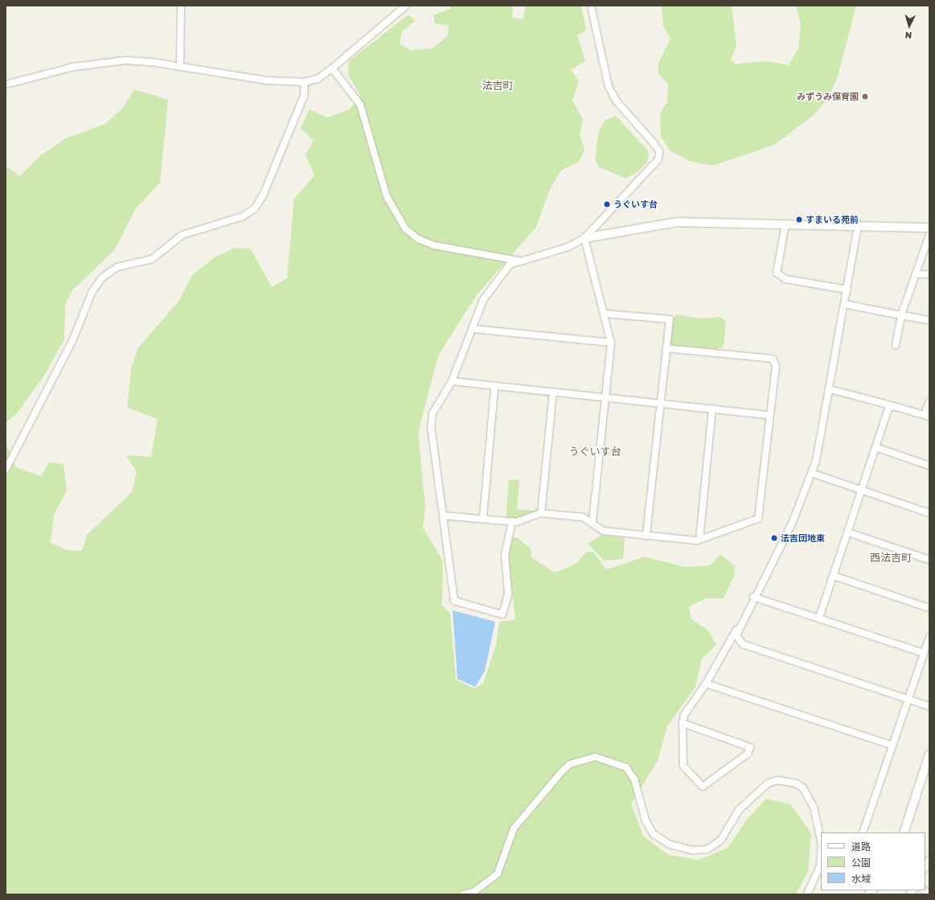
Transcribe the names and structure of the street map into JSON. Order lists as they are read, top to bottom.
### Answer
{
  "districts": ["法吉町", "うぐいす台", "西法吉町"],
  "places": [
    "みずうみ保育園",
    "うぐいす台",
    "すまいる苑前",
    "法吉団地東"
  ],
  "legend": ["道路", "公園", "水域"],
  "north": "bottom"
}
